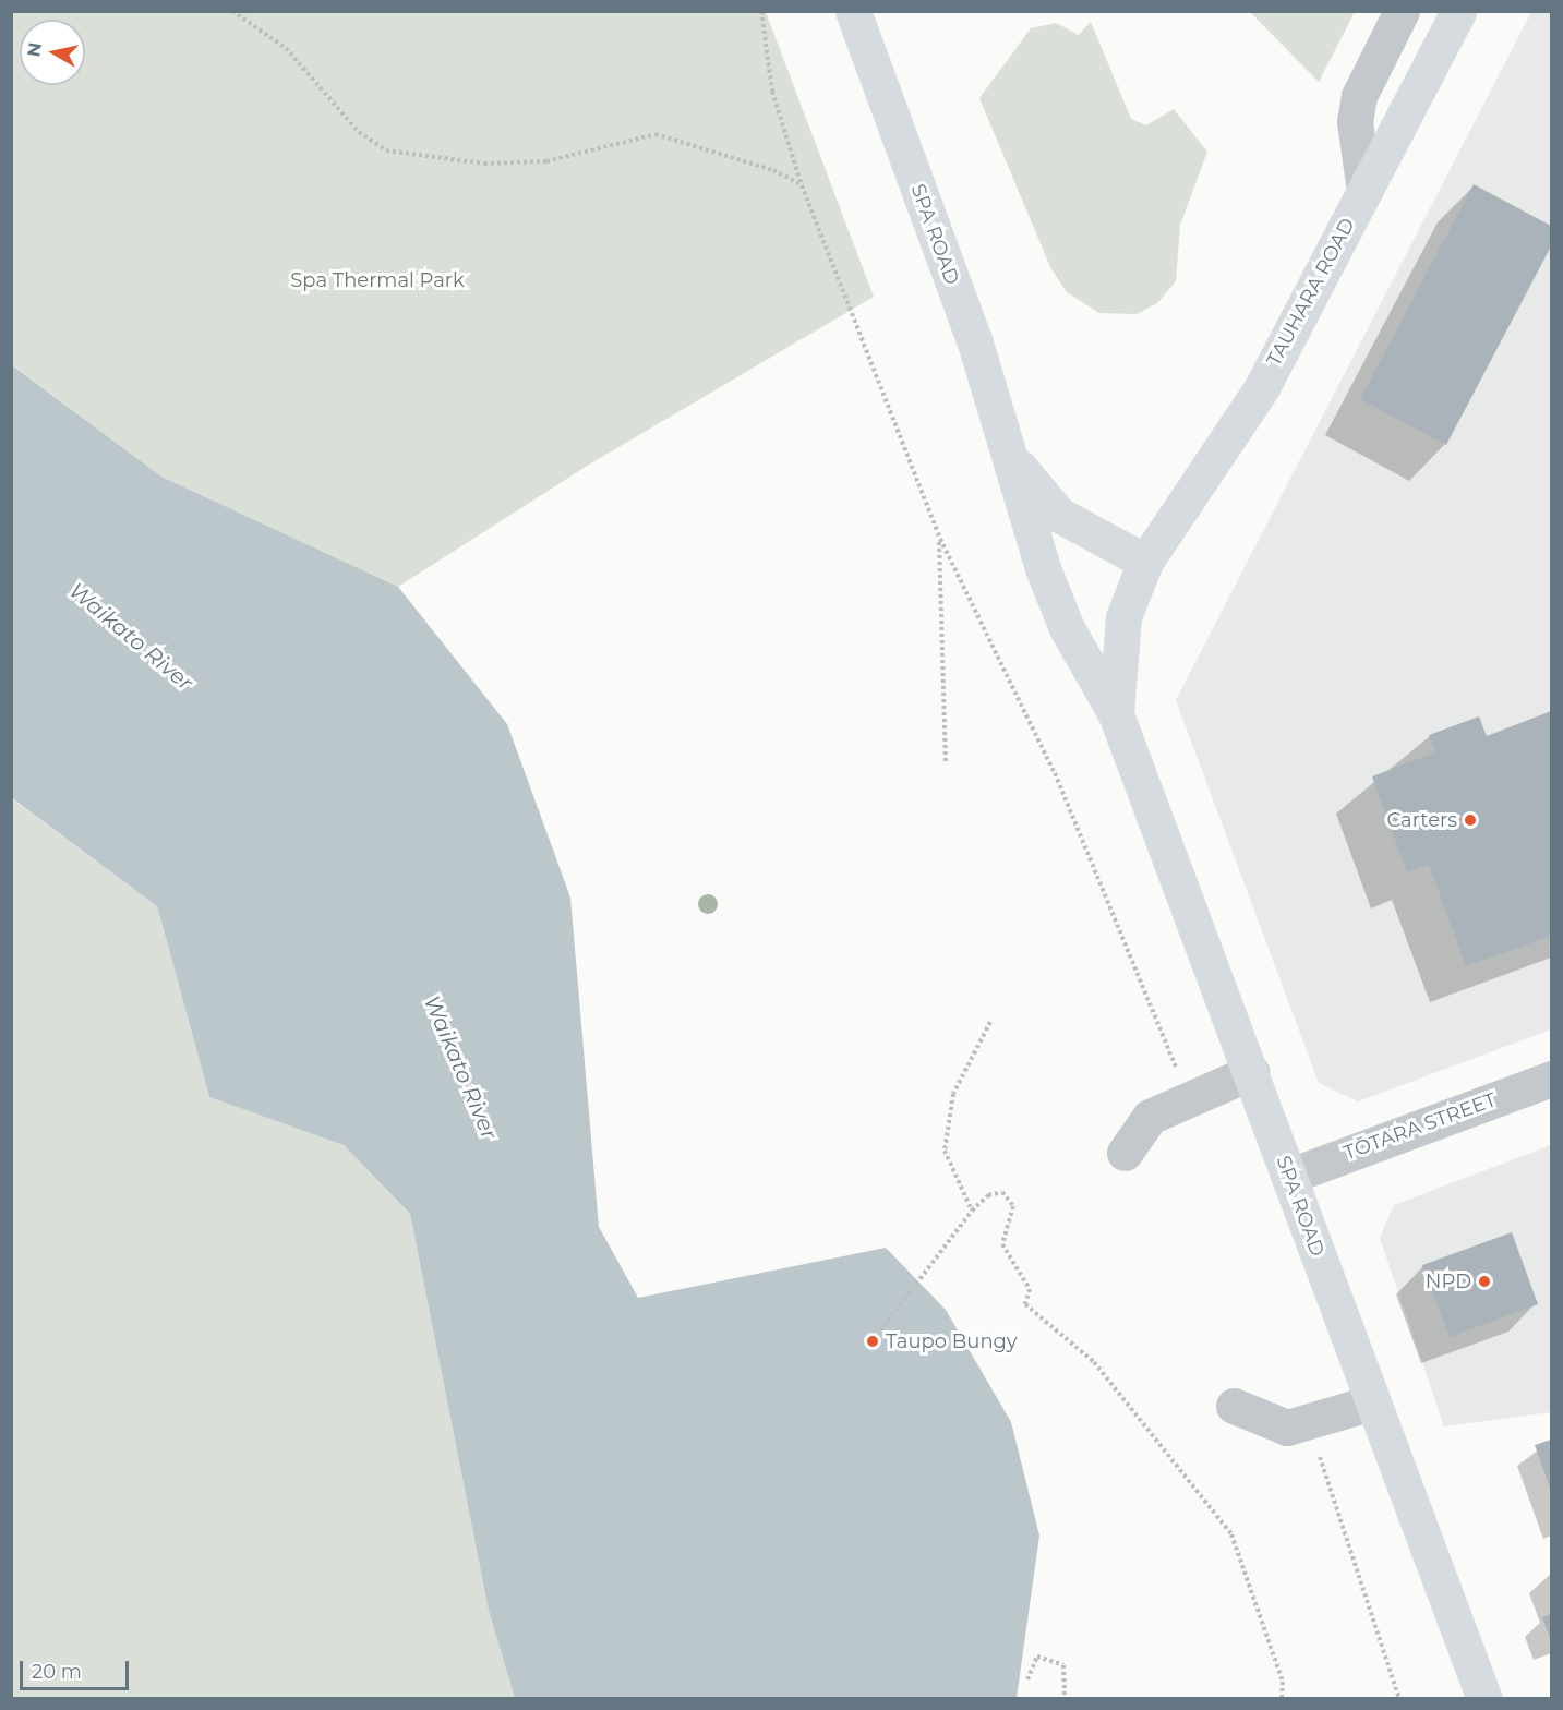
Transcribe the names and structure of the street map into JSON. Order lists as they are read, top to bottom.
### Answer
{
  "streets": {
    "main road": ["SPA ROAD", "TAUHARA ROAD"],
    "street": ["TŌTARA STREET"]
  },
  "crossings": [
    ["SPA ROAD", "TAUHARA ROAD"],
    ["SPA ROAD", "TŌTARA STREET"]
  ],
  "water": ["Waikato River"],
  "parks": ["Spa Thermal Park"],
  "places": ["Carters", "NPD", "Taupo Bungy"],
  "scale_bar": "20 m",
  "north": "left"
}
